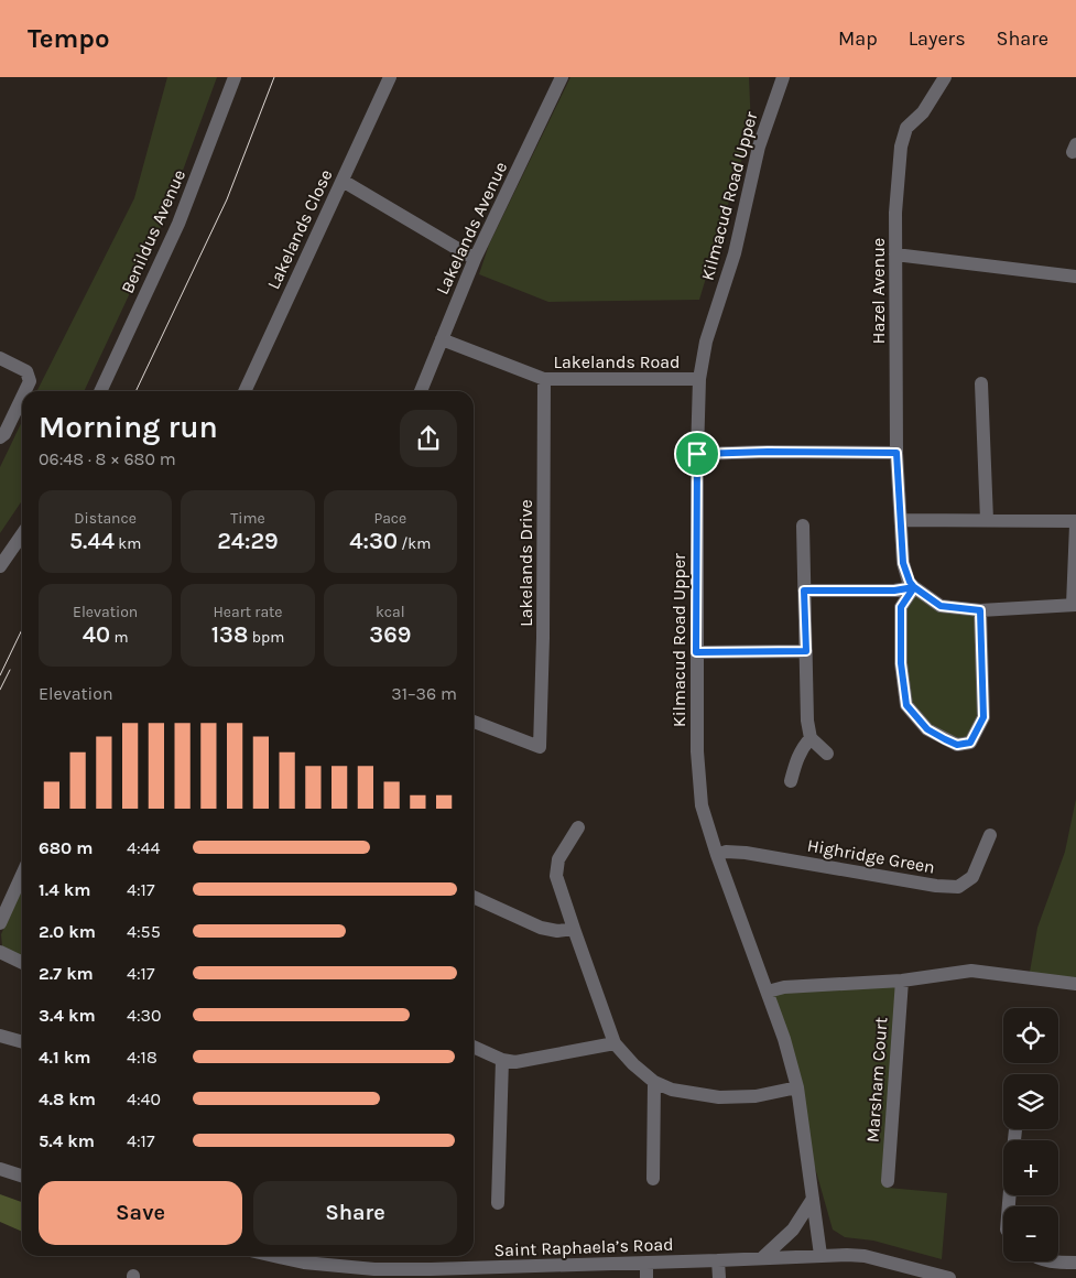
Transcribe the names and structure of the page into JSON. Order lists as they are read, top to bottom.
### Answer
{
  "streets": {
    "street": [
      "Kilmacud Road Upper",
      "Lakelands Avenue",
      "Lakelands Close",
      "Benildus Avenue",
      "Hazel Avenue",
      "Lakelands Road",
      "Lakelands Drive",
      "Highridge Green",
      "Marsham Court",
      "Saint Raphaela’s Road"
    ]
  },
  "crossings": [
    ["Kilmacud Road Upper", "Lakelands Road"],
    ["Kilmacud Road Upper", "Highridge Green"],
    ["Kilmacud Road Upper", "Saint Raphaela’s Road"],
    ["Lakelands Avenue", "Lakelands Road"],
    ["Lakelands Road", "Lakelands Drive"]
  ],
  "page": {
    "header": "Tempo",
    "nav": ["Map", "Layers", "Share"],
    "heading": ["Morning run", "06:48 · 8 × 680 m"],
    "stats": [
      ["Distance", "5.44 km"],
      ["Time", "24:29"],
      ["Pace", "4:30 /km"],
      ["Elevation", "40 m"],
      ["Heart rate", "138 bpm"],
      ["kcal", "369"]
    ],
    "chart": ["Elevation", "31–36 m"],
    "list": [
      {
        "name": "680 m",
        "note": "4:44"
      },
      {
        "name": "1.4 km",
        "note": "4:17"
      },
      {
        "name": "2.0 km",
        "note": "4:55"
      },
      {
        "name": "2.7 km",
        "note": "4:17"
      },
      {
        "name": "3.4 km",
        "note": "4:30"
      },
      {
        "name": "4.1 km",
        "note": "4:18"
      },
      {
        "name": "4.8 km",
        "note": "4:40"
      },
      {
        "name": "5.4 km",
        "note": "4:17"
      }
    ],
    "map_buttons": ["+", "−"],
    "buttons": ["Save", "Share"]
  }
}
